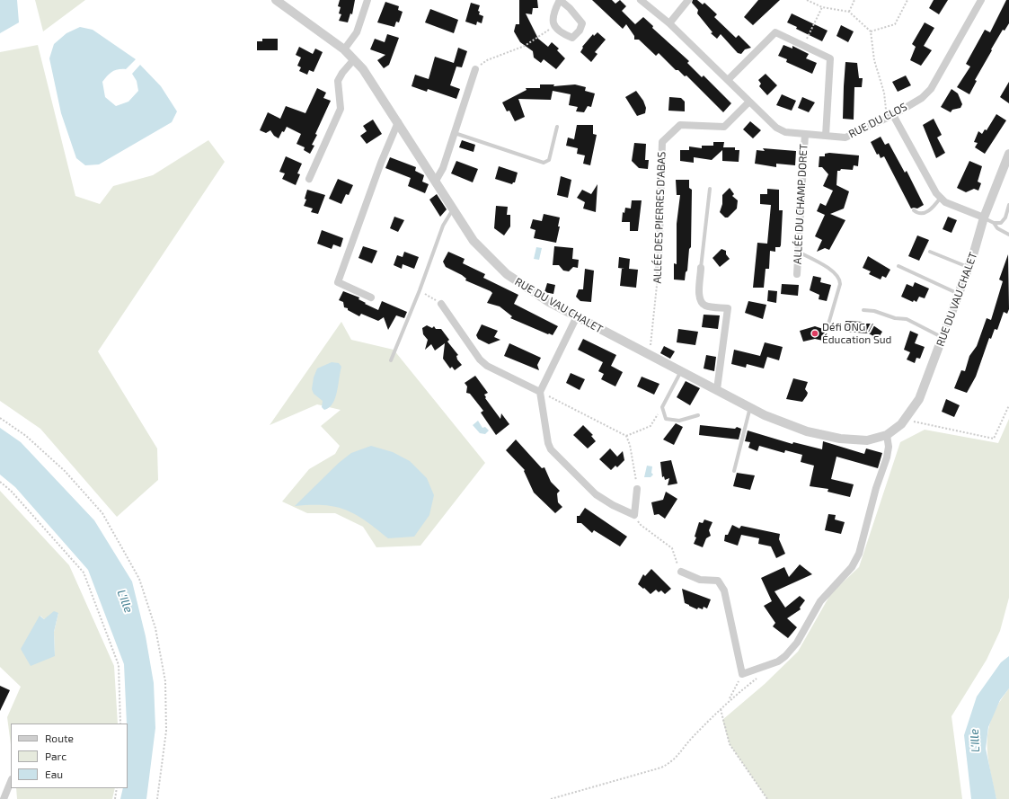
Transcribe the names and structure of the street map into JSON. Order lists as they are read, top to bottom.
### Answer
{
  "streets": {
    "street": [
      "RUE DU CLOS",
      "ALLÉE DU CHAMP DORET",
      "ALLÉE DES PIERRES D'ABAS",
      "RUE DU VAU CHALET"
    ]
  },
  "crossings": [
    ["RUE DU CLOS", "ALLÉE DU CHAMP DORET"],
    ["RUE DU CLOS", "ALLÉE DES PIERRES D'ABAS"],
    ["ALLÉE DES PIERRES D'ABAS", "RUE DU VAU CHALET"]
  ],
  "water": ["L'Ille"],
  "places": ["Défi ONG / Éducation Sud"],
  "legend": ["Route", "Parc", "Eau"]
}
